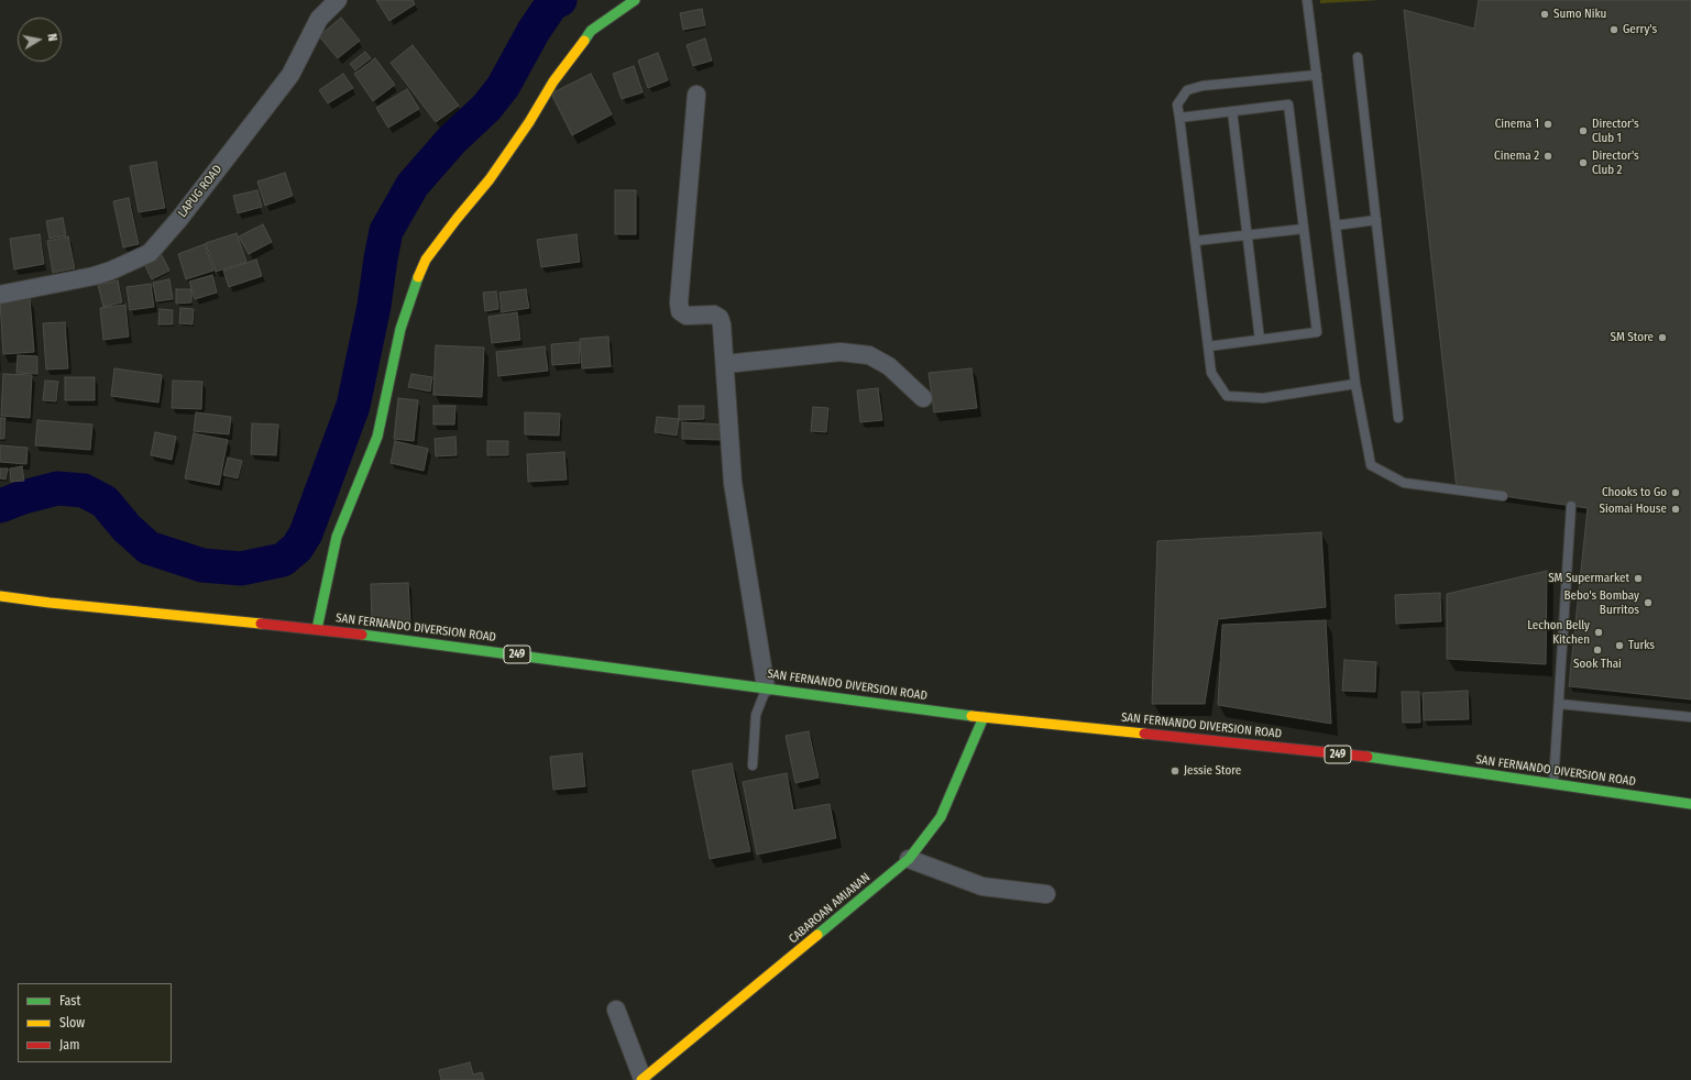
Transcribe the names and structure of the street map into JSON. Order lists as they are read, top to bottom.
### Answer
{
  "streets": {
    "main road": ["SAN FERNANDO DIVERSION ROAD", "249", "CABAROAN AMIANAN"],
    "street": ["LAPUG ROAD"]
  },
  "crossings": [
    ["SAN FERNANDO DIVERSION ROAD", "CABAROAN AMIANAN"]
  ],
  "places": [
    "Sumo Niku",
    "Gerry's",
    "Cinema 1",
    "Director's Club 1",
    "Cinema 2",
    "Director's Club 2",
    "SM Store",
    "Chooks to Go",
    "Siomai House",
    "SM Supermarket",
    "Bebo's Bombay Burritos",
    "Lechon Belly Kitchen",
    "Turks",
    "Sook Thai",
    "Jessie Store"
  ],
  "legend": ["Fast", "Slow", "Jam"],
  "north": "right"
}
